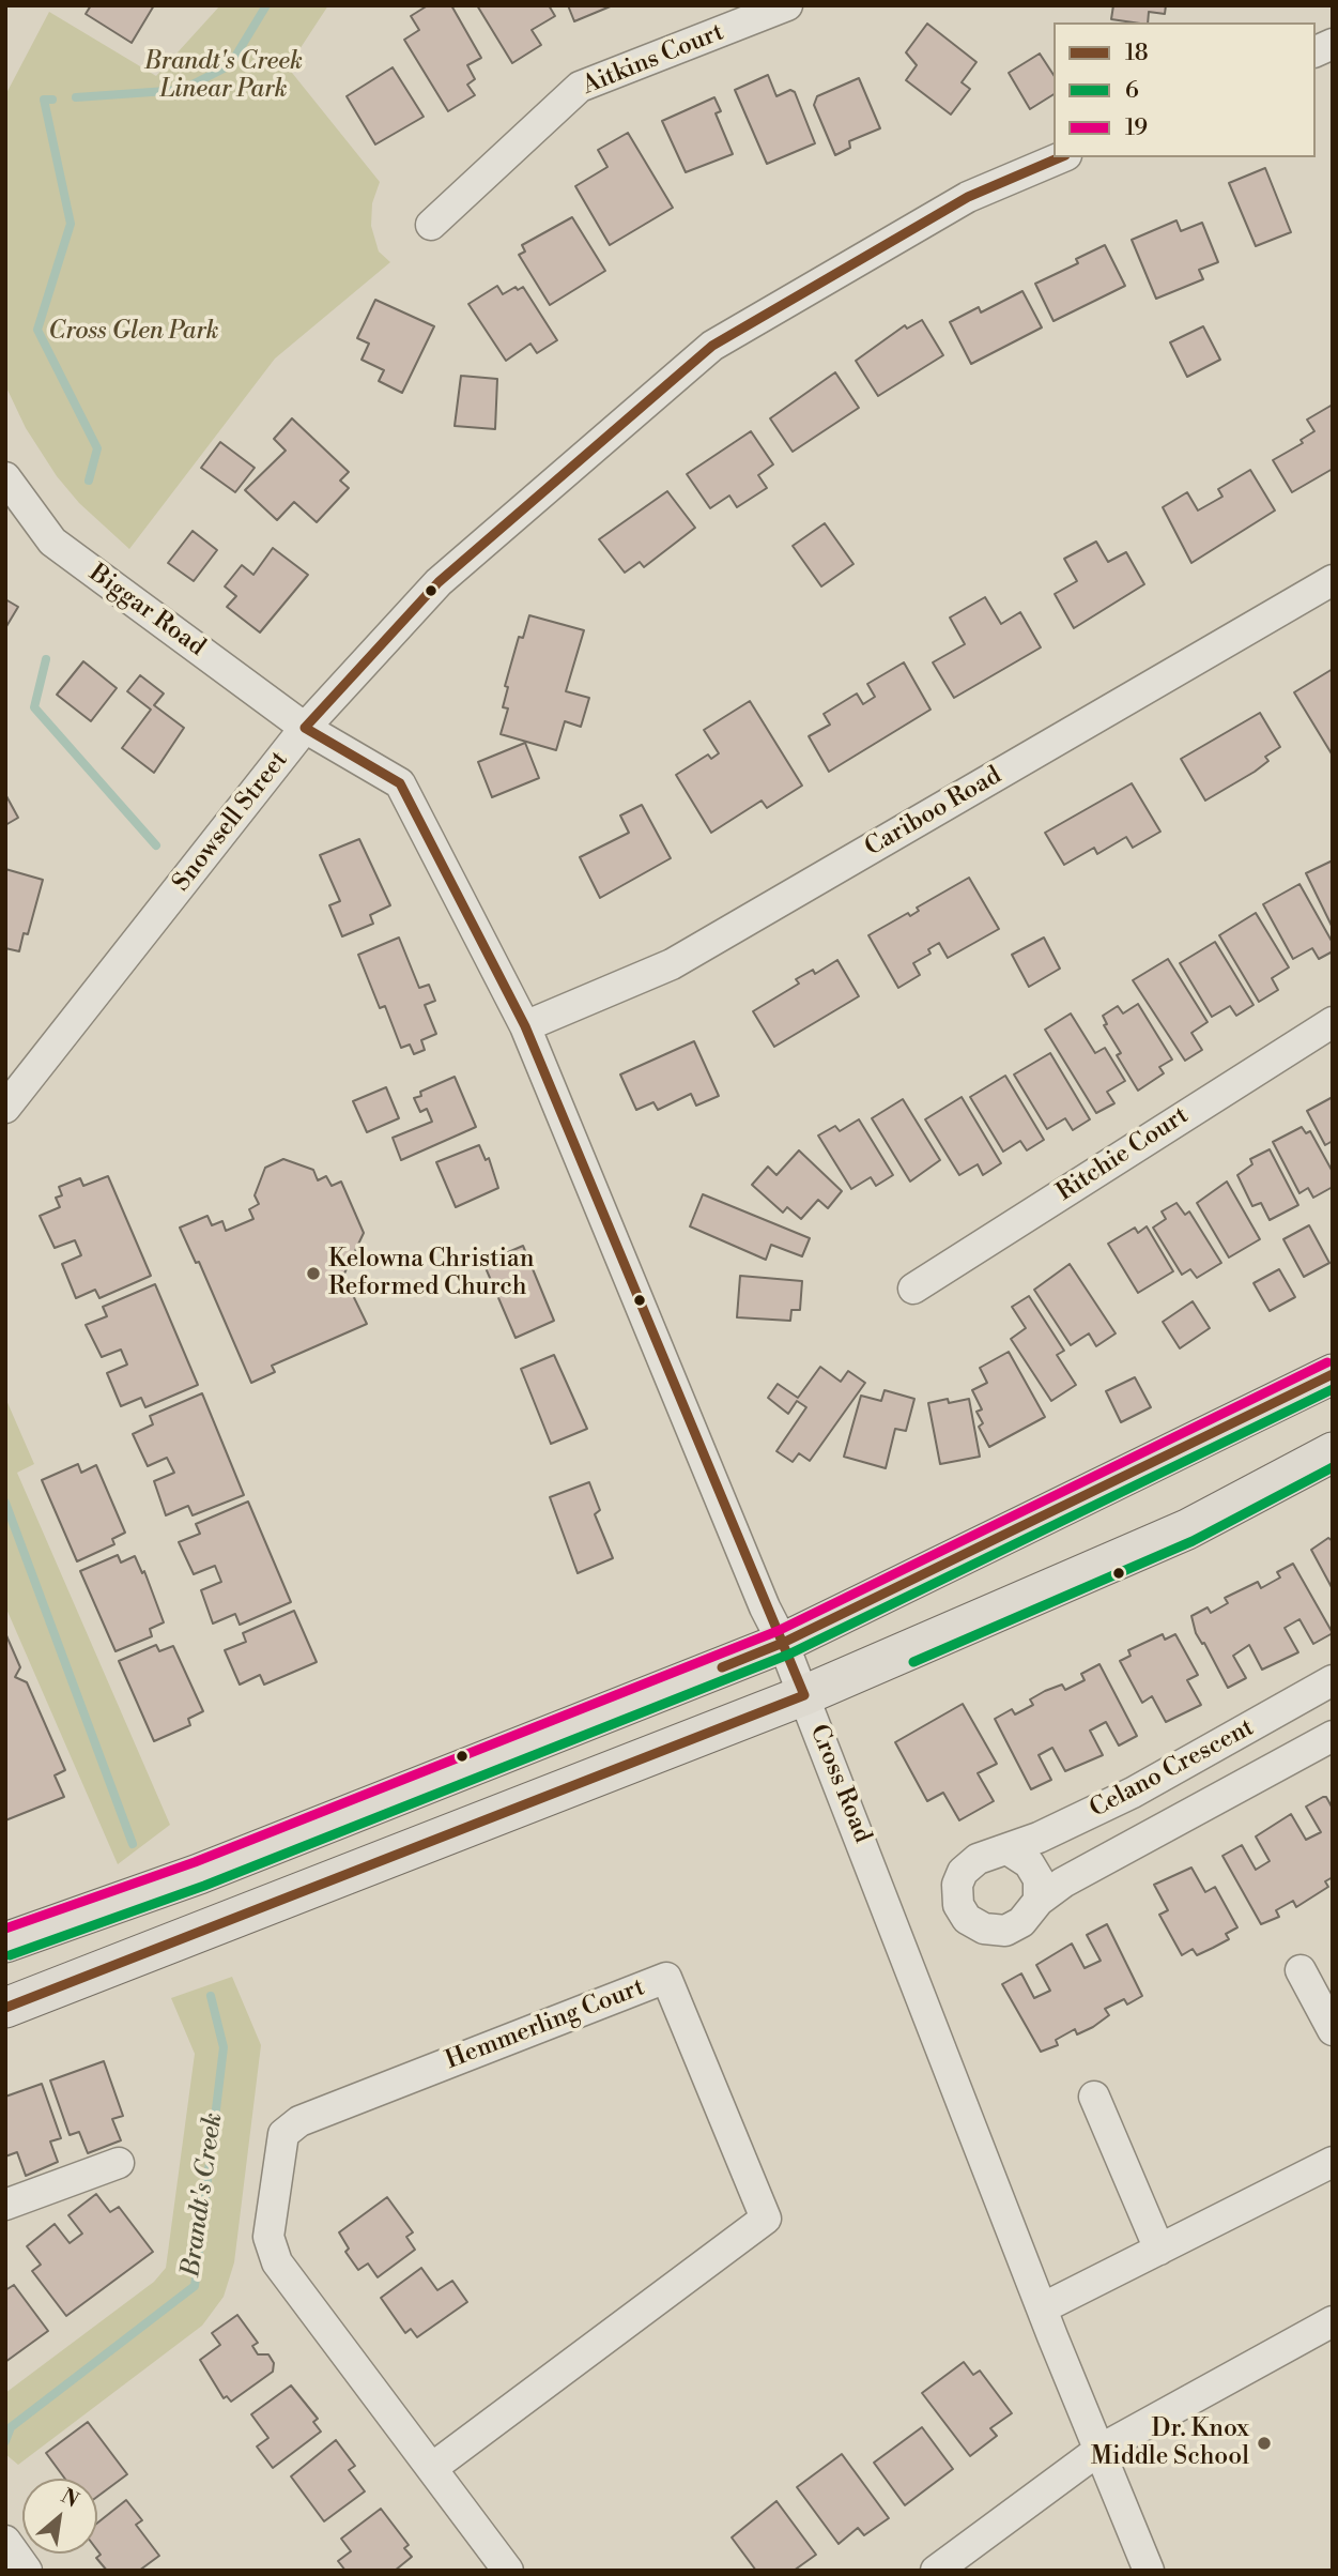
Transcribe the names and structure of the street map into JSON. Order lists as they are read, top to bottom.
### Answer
{
  "streets": {
    "street": [
      "Aitkins Court",
      "Biggar Road",
      "Cariboo Road",
      "Snowsell Street",
      "Ritchie Court",
      "Celano Crescent",
      "Cross Road",
      "Hemmerling Court"
    ]
  },
  "crossings": [
    ["Biggar Road", "Snowsell Street"],
    ["Biggar Road", "Cross Road"],
    ["Cariboo Road", "Cross Road"],
    ["Snowsell Street", "Cross Road"]
  ],
  "water": ["Brandt's Creek"],
  "parks": ["Brandt's Creek Linear Park", "Cross Glen Park"],
  "places": ["Kelowna Christian Reformed Church", "Dr. Knox Middle School"],
  "lines": ["transit line 18", "transit line 19", "transit line 6"],
  "legend": ["18", "6", "19"],
  "north": "top right"
}
